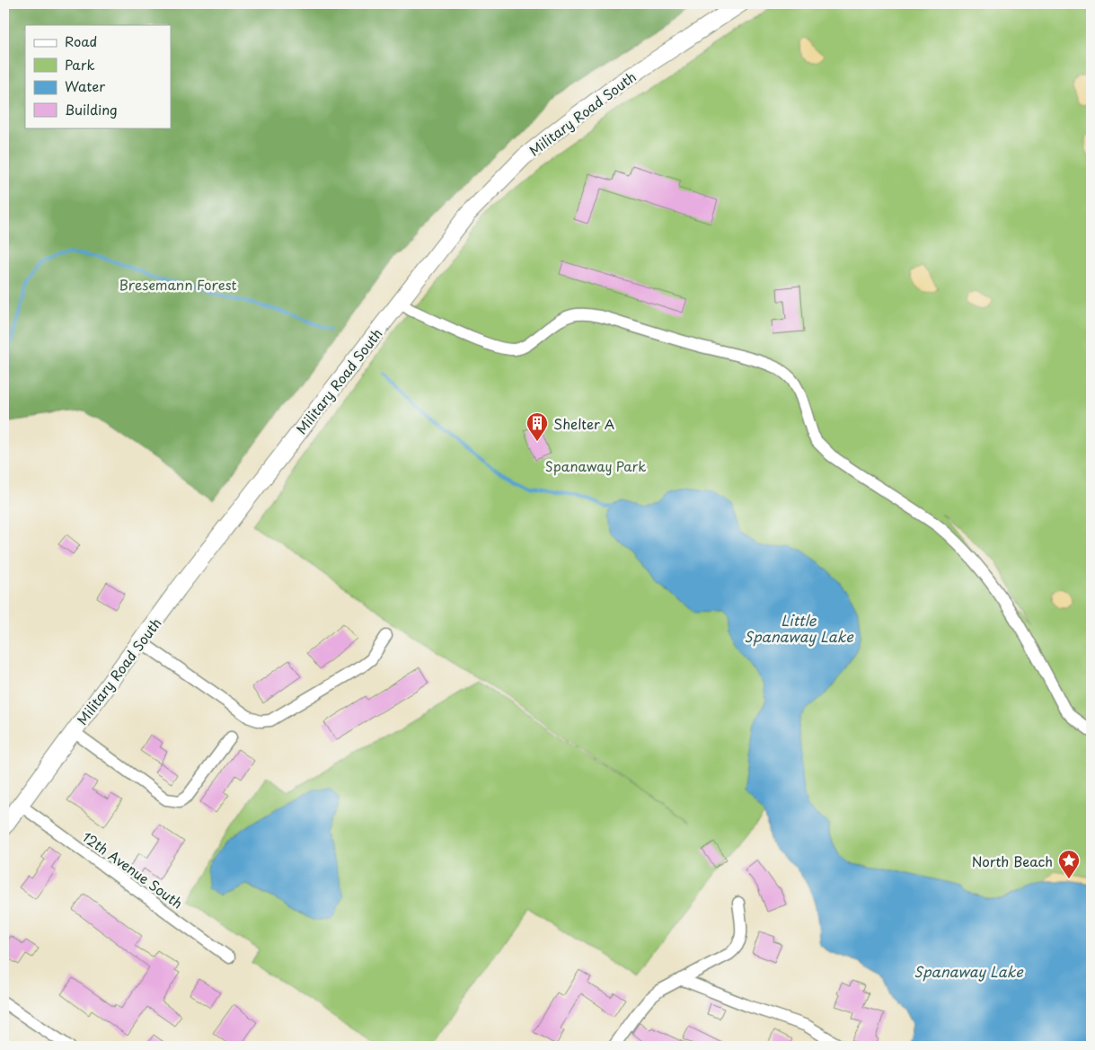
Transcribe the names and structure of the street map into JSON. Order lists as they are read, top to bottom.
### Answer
{
  "streets": {
    "main road": ["Military Road South"],
    "street": ["12th Avenue South"]
  },
  "crossings": [
    ["Military Road South", "12th Avenue South"]
  ],
  "water": ["Little Spanaway Lake", "Spanaway Lake"],
  "parks": ["Bresemann Forest", "Spanaway Park"],
  "places": {
    "building": ["Shelter A"],
    "place": ["North Beach"]
  },
  "legend": [
    "Road",
    "Park",
    "Water",
    "Building"
  ]
}
